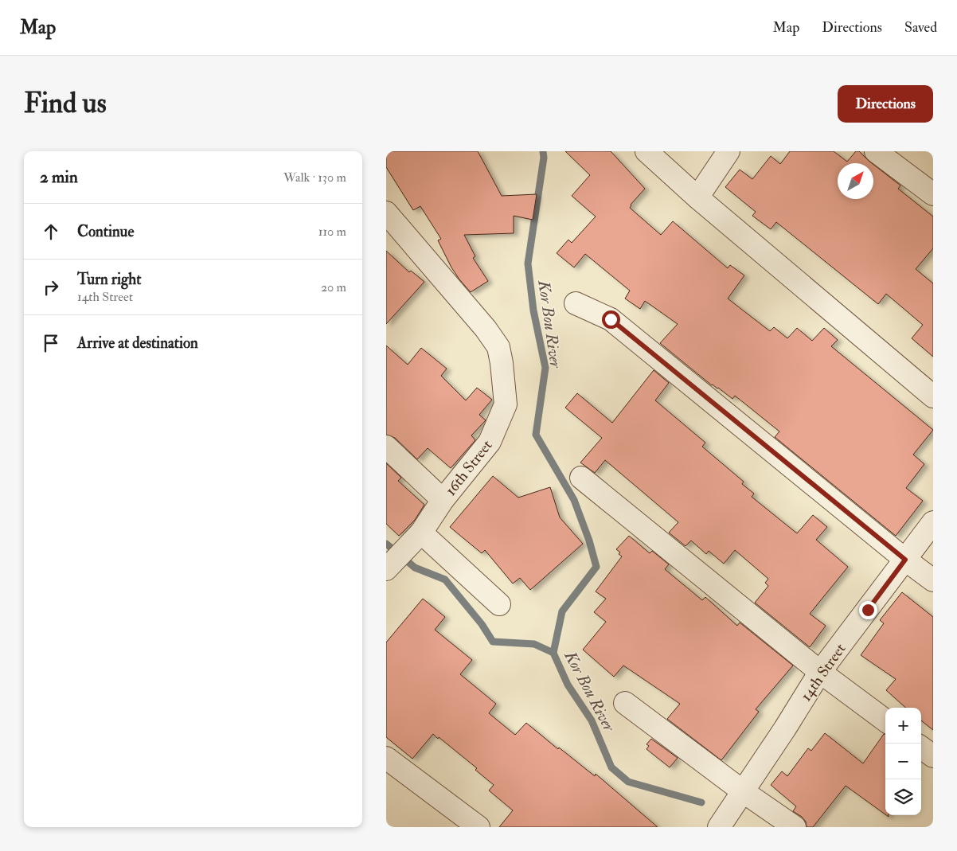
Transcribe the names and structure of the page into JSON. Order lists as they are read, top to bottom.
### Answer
{
  "streets": {
    "street": ["16th Street", "14th Street"]
  },
  "water": ["Kor Bou River"],
  "north": "top right",
  "page": {
    "header": "Map",
    "nav": ["Map", "Directions", "Saved"],
    "buttons": "Directions",
    "title": "Find us",
    "heading": ["2 min", "Walk · 130 m"],
    "list": [
      ["Continue", "110 m"],
      ["Turn right", "14th Street", "20 m"],
      "Arrive at destination"
    ],
    "map_buttons": ["+", "−"]
  }
}
